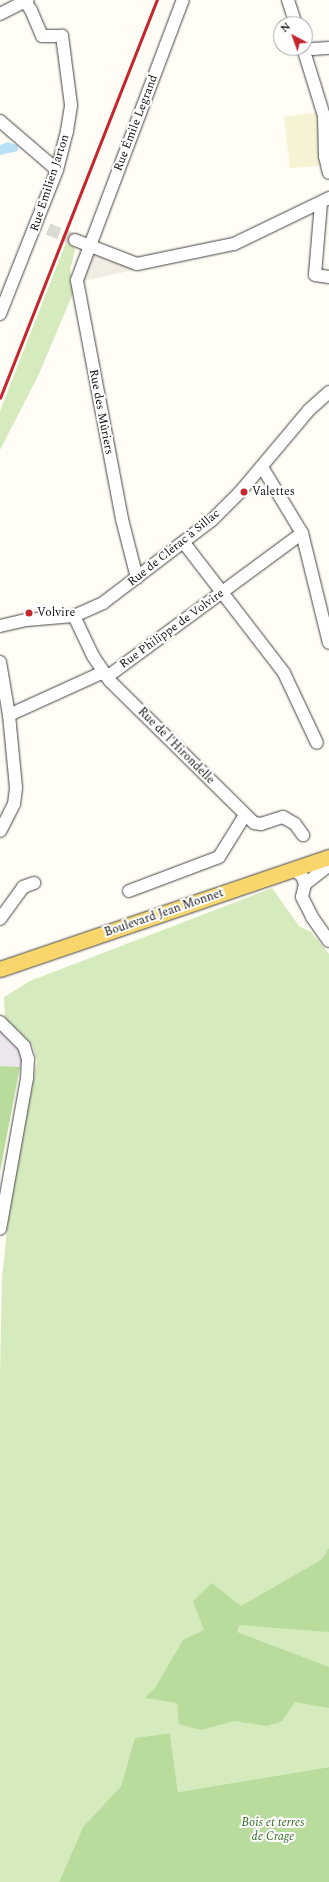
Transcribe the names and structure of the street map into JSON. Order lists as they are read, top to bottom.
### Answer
{
  "streets": {
    "main road": ["Boulevard Jean Monnet"],
    "street": [
      "Rue Émile Legrand",
      "Rue Emilien Jarton",
      "Rue des Mûriers",
      "Rue de Clérac à Sillac",
      "Rue Philippe de Volvire",
      "Rue de l'Hirondelle"
    ]
  },
  "crossings": [
    ["Rue Émile Legrand", "Rue des Mûriers"],
    ["Rue des Mûriers", "Rue de Clérac à Sillac"],
    ["Rue de Clérac à Sillac", "Rue de l'Hirondelle"],
    ["Rue Philippe de Volvire", "Rue de l'Hirondelle"]
  ],
  "parks": ["Bois et terres de Crage"],
  "places": ["Valettes", "Volvire"],
  "north": "top left"
}
